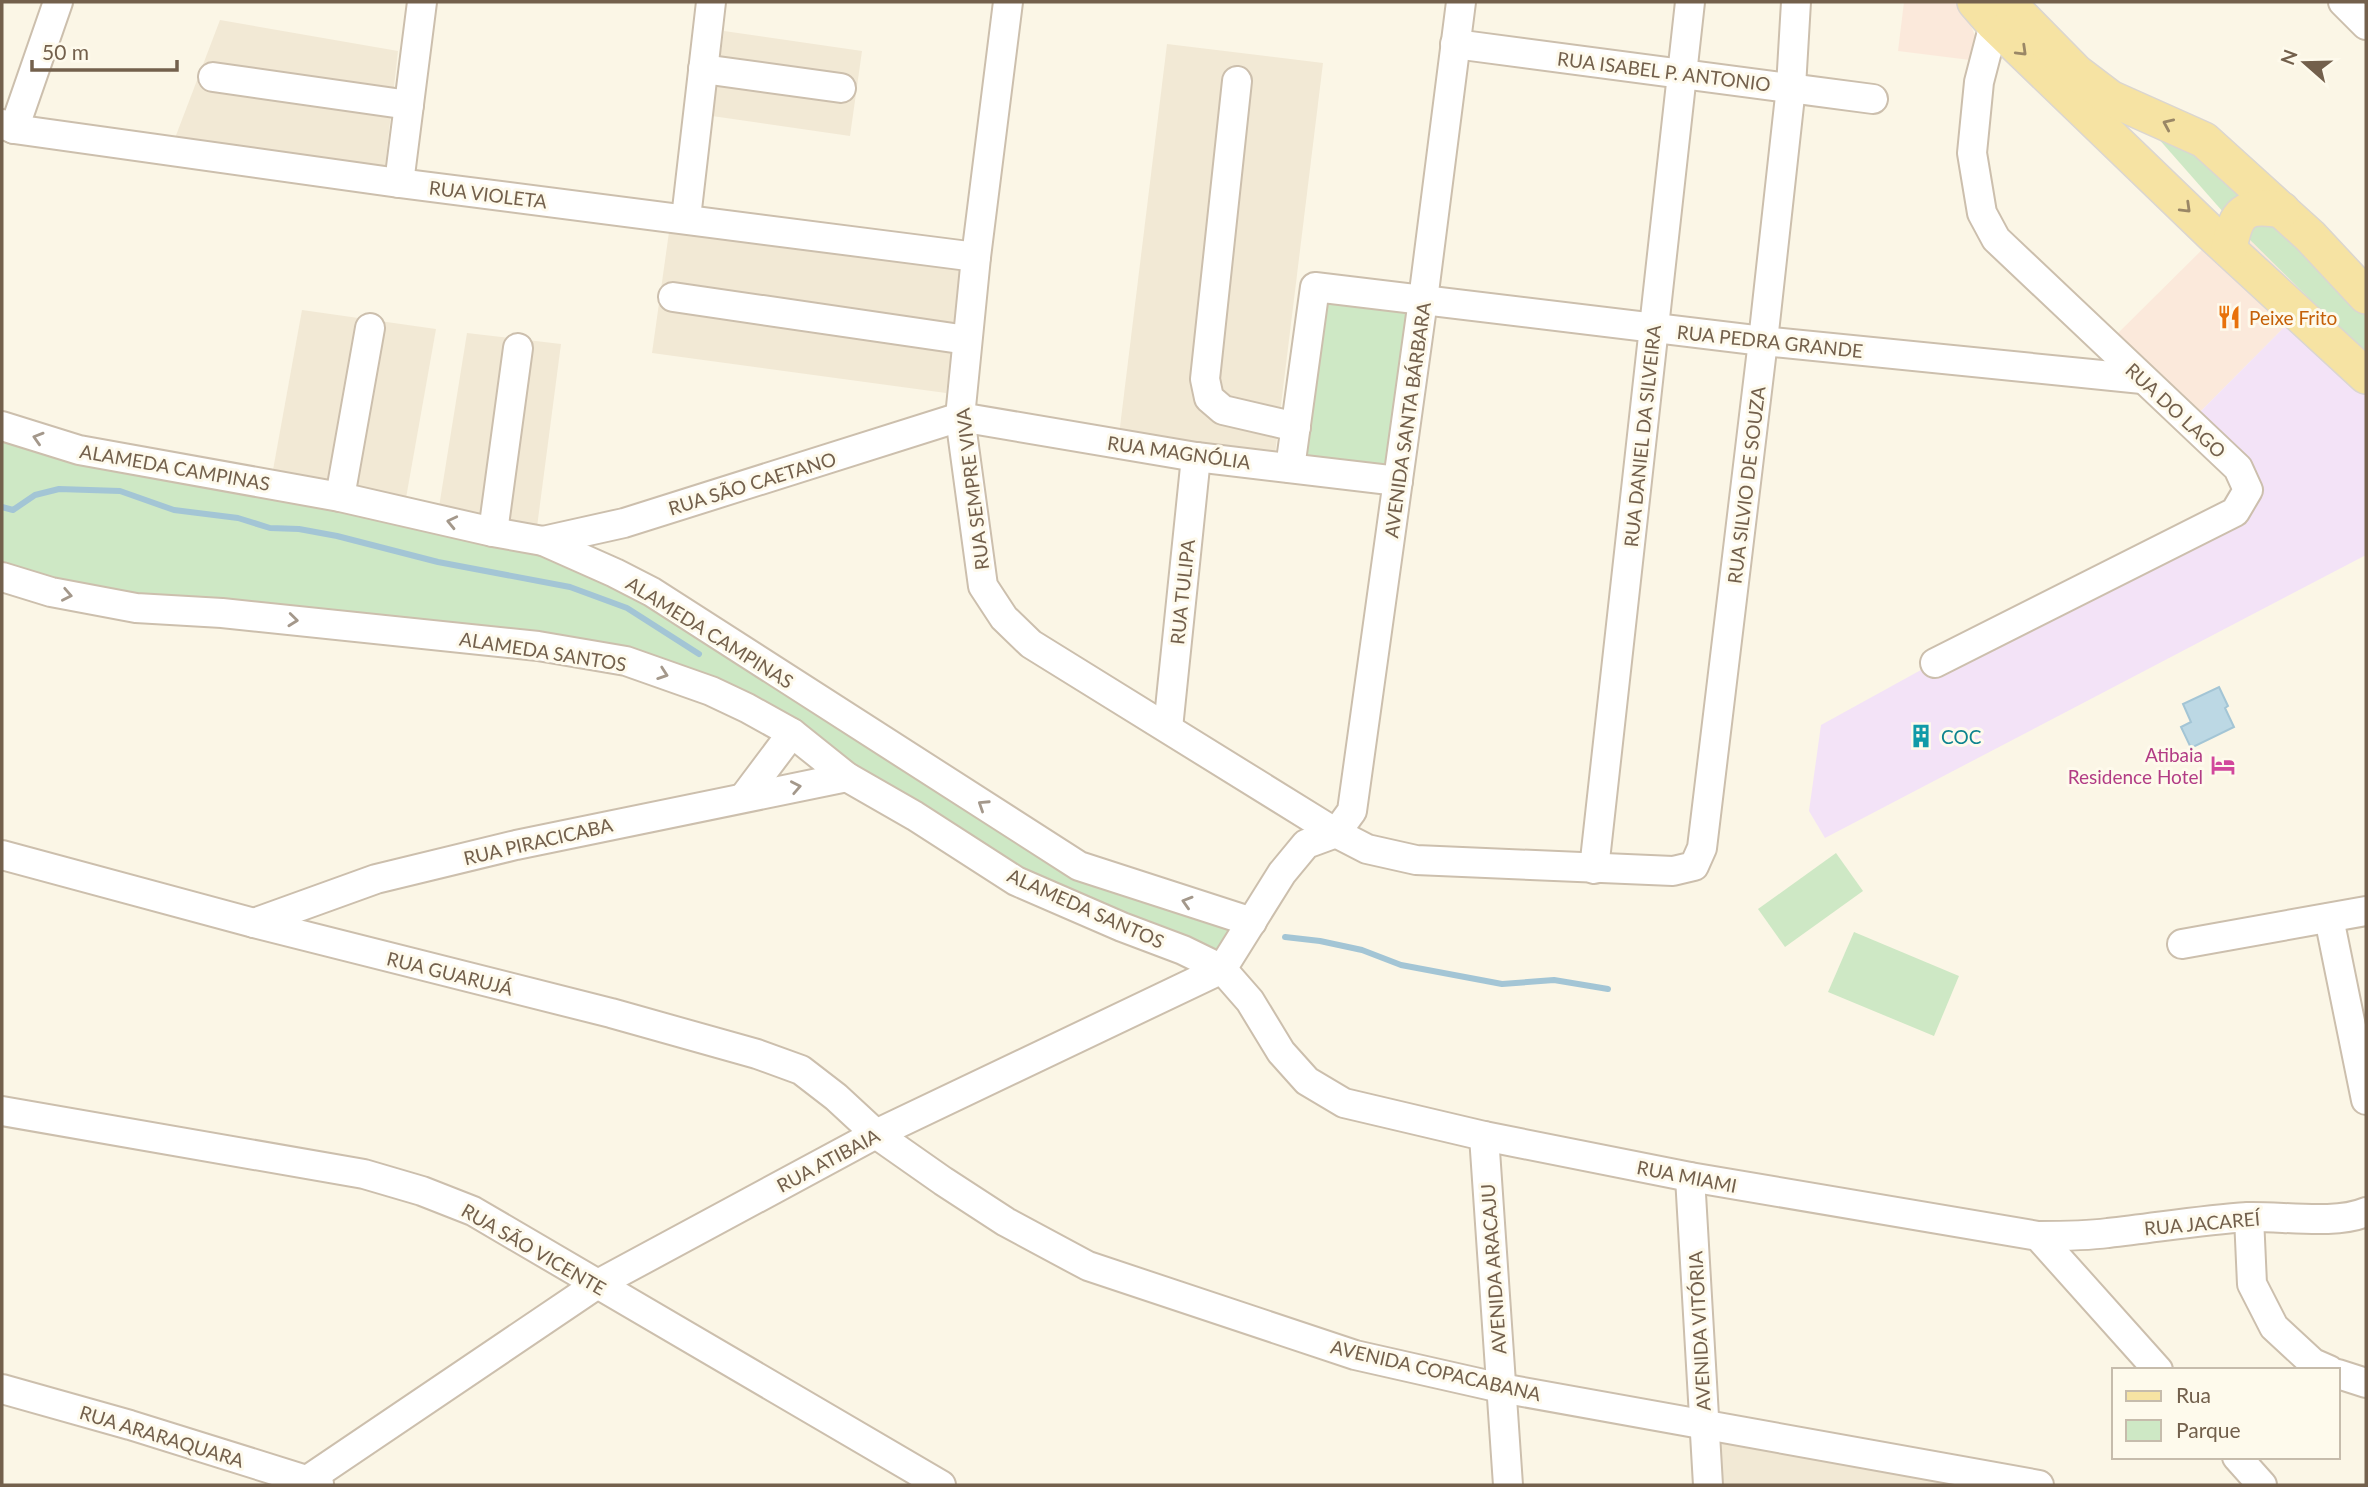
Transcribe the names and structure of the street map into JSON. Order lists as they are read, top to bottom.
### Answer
{
  "streets": {
    "street": [
      "RUA ISABEL P. ANTONIO",
      "RUA VIOLETA",
      "RUA PEDRA GRANDE",
      "RUA DO LAGO",
      "AVENIDA SANTA BÁRBARA",
      "RUA DANIEL DA SILVEIRA",
      "RUA MAGNÓLIA",
      "ALAMEDA CAMPINAS",
      "RUA SÃO CAETANO",
      "RUA SILVIO DE SOUZA",
      "RUA SEMPRE VIVA",
      "RUA TULIPA",
      "ALAMEDA SANTOS",
      "RUA PIRACICABA",
      "RUA GUARUJÁ",
      "RUA ATIBAIA",
      "RUA MIAMI",
      "RUA JACAREÍ",
      "RUA SÃO VICENTE",
      "AVENIDA ARACAJU",
      "AVENIDA VITÓRIA",
      "AVENIDA COPACABANA",
      "RUA ARARAQUARA"
    ]
  },
  "crossings": [
    ["RUA ISABEL P. ANTONIO", "AVENIDA SANTA BÁRBARA"],
    ["RUA ISABEL P. ANTONIO", "RUA DANIEL DA SILVEIRA"],
    ["RUA ISABEL P. ANTONIO", "RUA SILVIO DE SOUZA"],
    ["RUA VIOLETA", "RUA SEMPRE VIVA"],
    ["RUA PEDRA GRANDE", "RUA DO LAGO"],
    ["RUA PEDRA GRANDE", "AVENIDA SANTA BÁRBARA"],
    ["RUA PEDRA GRANDE", "RUA DANIEL DA SILVEIRA"],
    ["RUA PEDRA GRANDE", "RUA SILVIO DE SOUZA"],
    ["AVENIDA SANTA BÁRBARA", "RUA MAGNÓLIA"],
    ["AVENIDA SANTA BÁRBARA", "RUA SEMPRE VIVA"],
    ["RUA DANIEL DA SILVEIRA", "RUA SILVIO DE SOUZA"],
    ["RUA DANIEL DA SILVEIRA", "RUA SEMPRE VIVA"],
    ["RUA MAGNÓLIA", "RUA SÃO CAETANO"],
    ["RUA MAGNÓLIA", "RUA SEMPRE VIVA"],
    ["RUA MAGNÓLIA", "RUA TULIPA"],
    ["ALAMEDA CAMPINAS", "RUA SÃO CAETANO"],
    ["RUA SÃO CAETANO", "RUA SEMPRE VIVA"],
    ["RUA SILVIO DE SOUZA", "RUA SEMPRE VIVA"],
    ["RUA SEMPRE VIVA", "RUA TULIPA"],
    ["ALAMEDA SANTOS", "RUA PIRACICABA"],
    ["ALAMEDA SANTOS", "RUA ATIBAIA"],
    ["ALAMEDA SANTOS", "RUA MIAMI"],
    ["RUA PIRACICABA", "RUA GUARUJÁ"],
    ["RUA GUARUJÁ", "RUA ATIBAIA"],
    ["RUA GUARUJÁ", "AVENIDA COPACABANA"],
    ["RUA ATIBAIA", "RUA MIAMI"],
    ["RUA ATIBAIA", "RUA SÃO VICENTE"],
    ["RUA ATIBAIA", "AVENIDA COPACABANA"],
    ["RUA ATIBAIA", "RUA ARARAQUARA"],
    ["RUA MIAMI", "RUA JACAREÍ"],
    ["RUA MIAMI", "AVENIDA ARACAJU"],
    ["RUA MIAMI", "AVENIDA VITÓRIA"],
    ["AVENIDA ARACAJU", "AVENIDA COPACABANA"],
    ["AVENIDA VITÓRIA", "AVENIDA COPACABANA"]
  ],
  "one_way": ["ALAMEDA CAMPINAS", "ALAMEDA SANTOS"],
  "places": {
    "restaurant": ["Peixe Frito"],
    "building": ["COC"],
    "hotel": ["Atibaia Residence Hotel"]
  },
  "legend": ["Rua", "Parque"],
  "scale_bar": "50 m",
  "north": "left"
}
